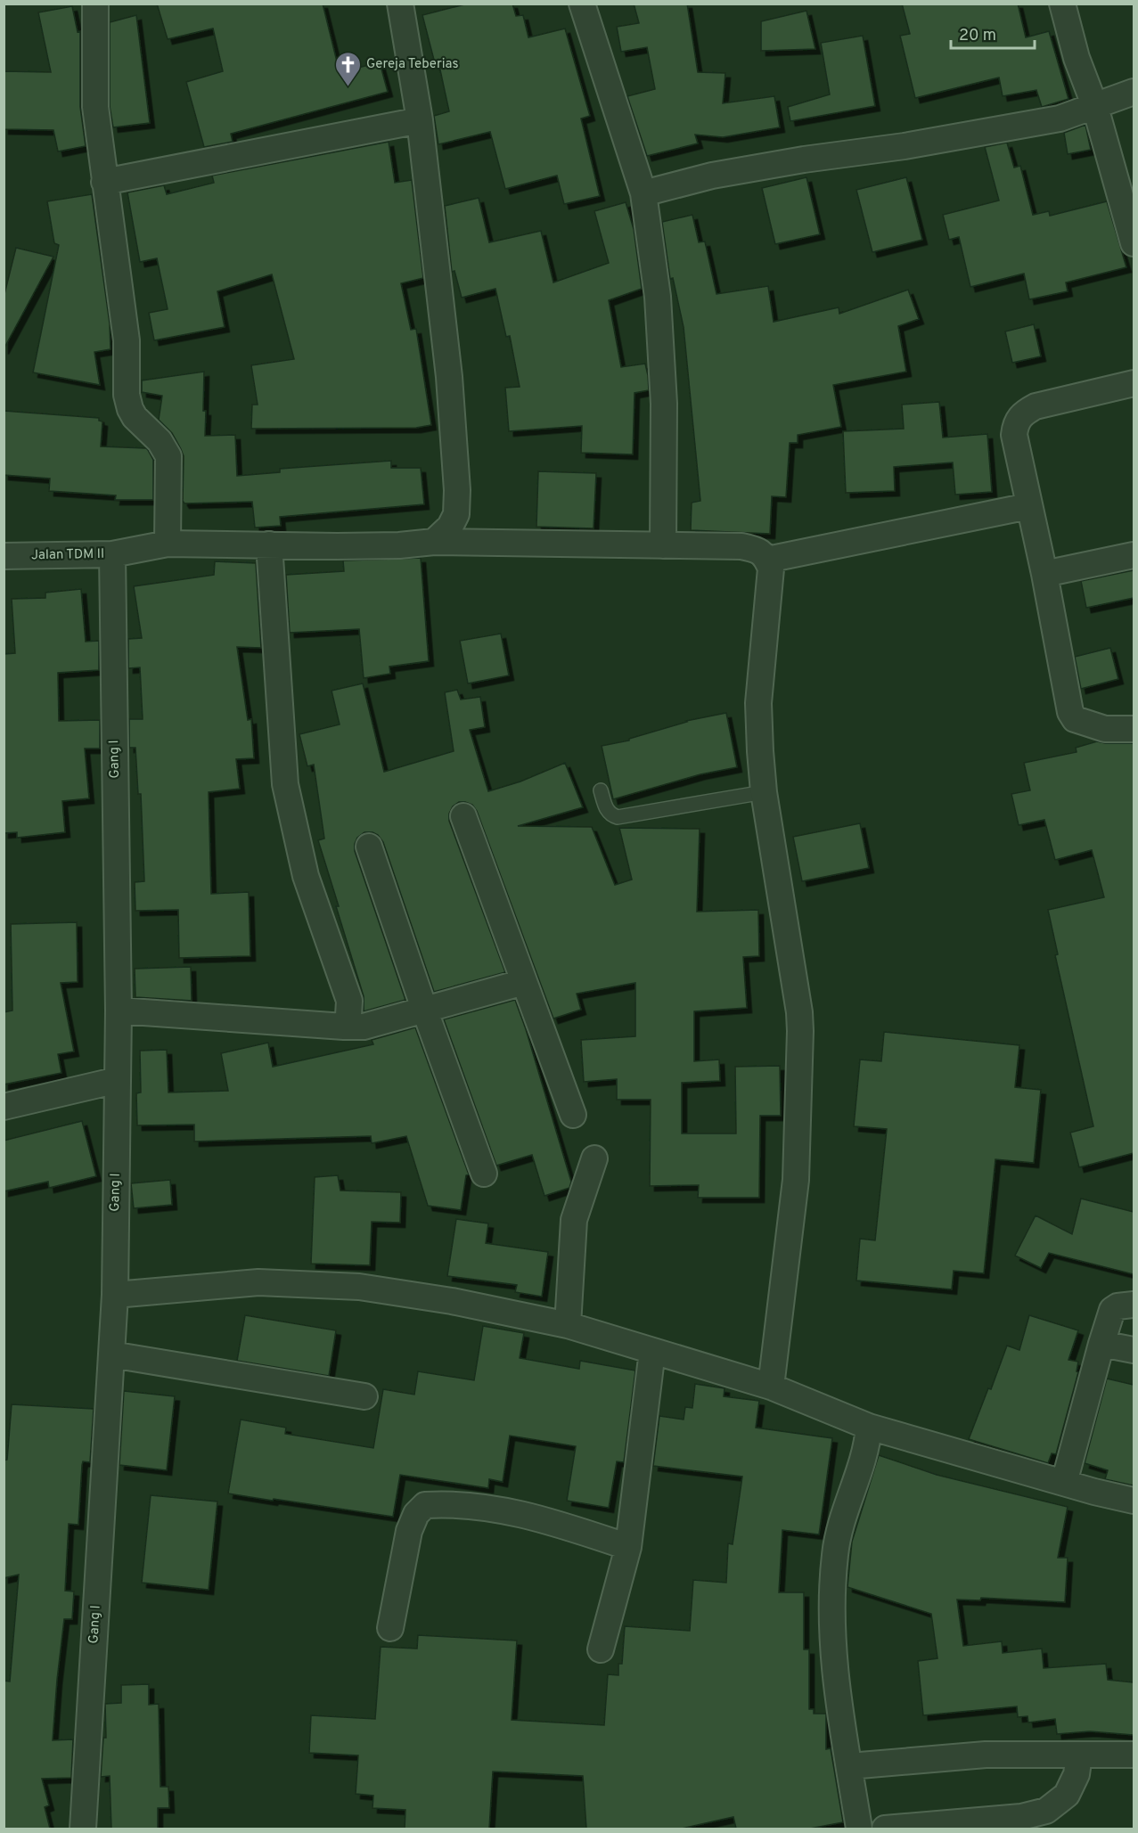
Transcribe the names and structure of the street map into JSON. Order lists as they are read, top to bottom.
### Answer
{
  "streets": {
    "street": ["Jalan TDM II", "Gang I"]
  },
  "crossings": [
    ["Jalan TDM II", "Gang I"]
  ],
  "places": {
    "church": ["Gereja Teberias"]
  },
  "scale_bar": "20 m"
}
